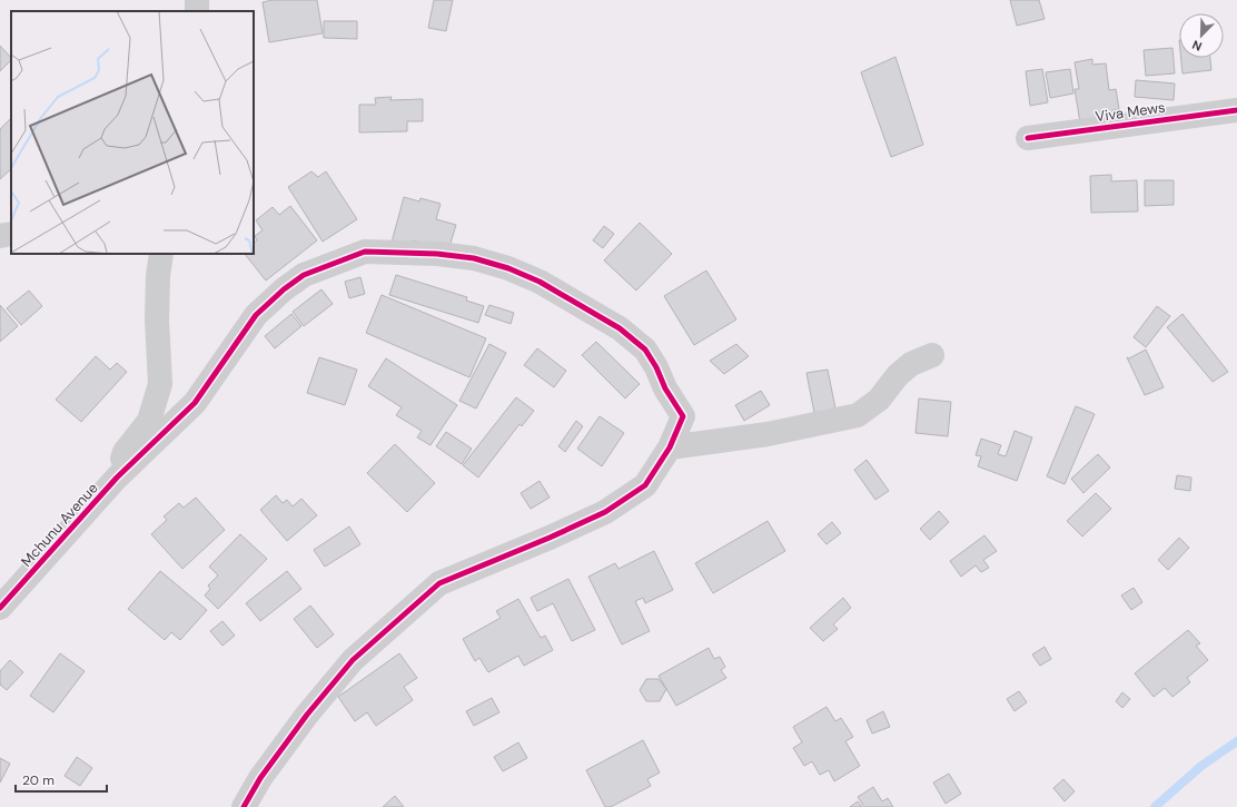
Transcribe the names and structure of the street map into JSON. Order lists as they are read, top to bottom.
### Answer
{
  "streets": {
    "street": ["Viva Mews", "Mchunu Avenue"]
  },
  "scale_bar": "20 m",
  "north": "bottom left"
}
